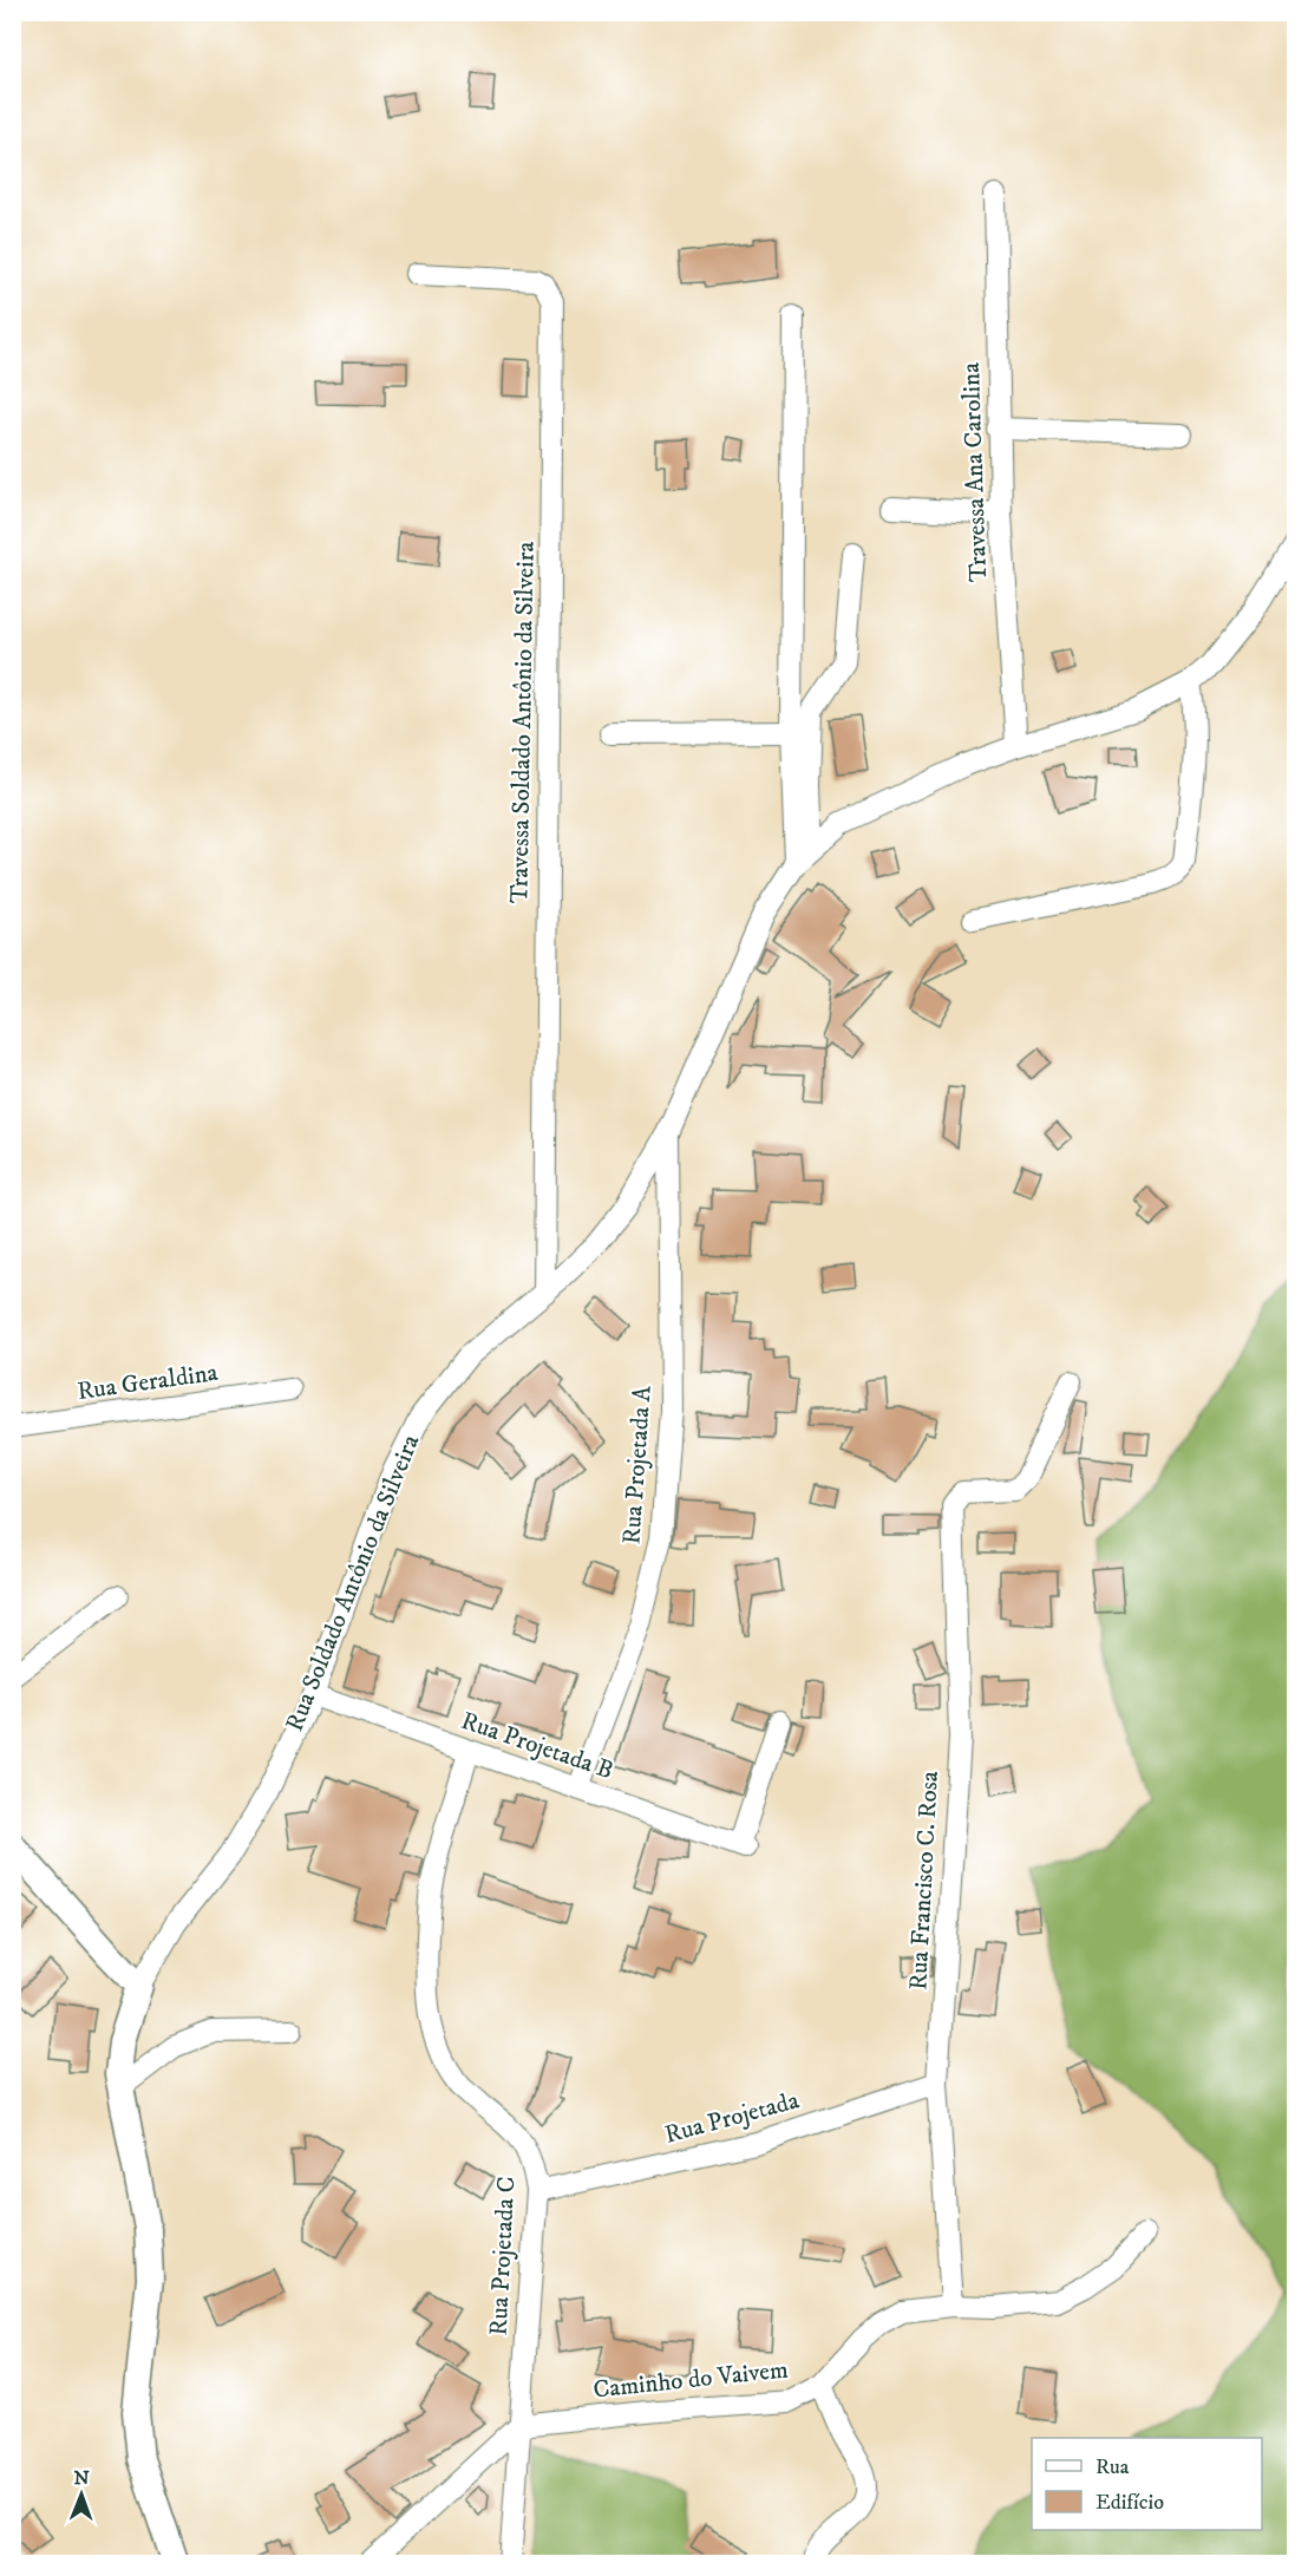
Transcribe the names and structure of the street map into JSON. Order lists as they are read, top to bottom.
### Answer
{
  "streets": {
    "street": [
      "Travessa Ana Carolina",
      "Travessa Soldado Antônio da Silveira",
      "Rua Geraldina",
      "Rua Projetada A",
      "Rua Soldado Antônio da Silveira",
      "Rua Projetada B",
      "Rua Francisco C. Rosa",
      "Rua Projetada",
      "Rua Projetada C",
      "Caminho do Vaivem"
    ]
  },
  "crossings": [
    ["Travessa Ana Carolina", "Rua Soldado Antônio da Silveira"],
    ["Travessa Soldado Antônio da Silveira", "Rua Soldado Antônio da Silveira"],
    ["Rua Projetada A", "Rua Soldado Antônio da Silveira"],
    ["Rua Projetada A", "Rua Projetada B"],
    ["Rua Soldado Antônio da Silveira", "Rua Projetada B"],
    ["Rua Projetada B", "Rua Projetada C"],
    ["Rua Francisco C. Rosa", "Rua Projetada"],
    ["Rua Francisco C. Rosa", "Caminho do Vaivem"],
    ["Rua Projetada", "Rua Projetada C"],
    ["Rua Projetada C", "Caminho do Vaivem"]
  ],
  "legend": ["Rua", "Edifício"],
  "north": "top"
}
